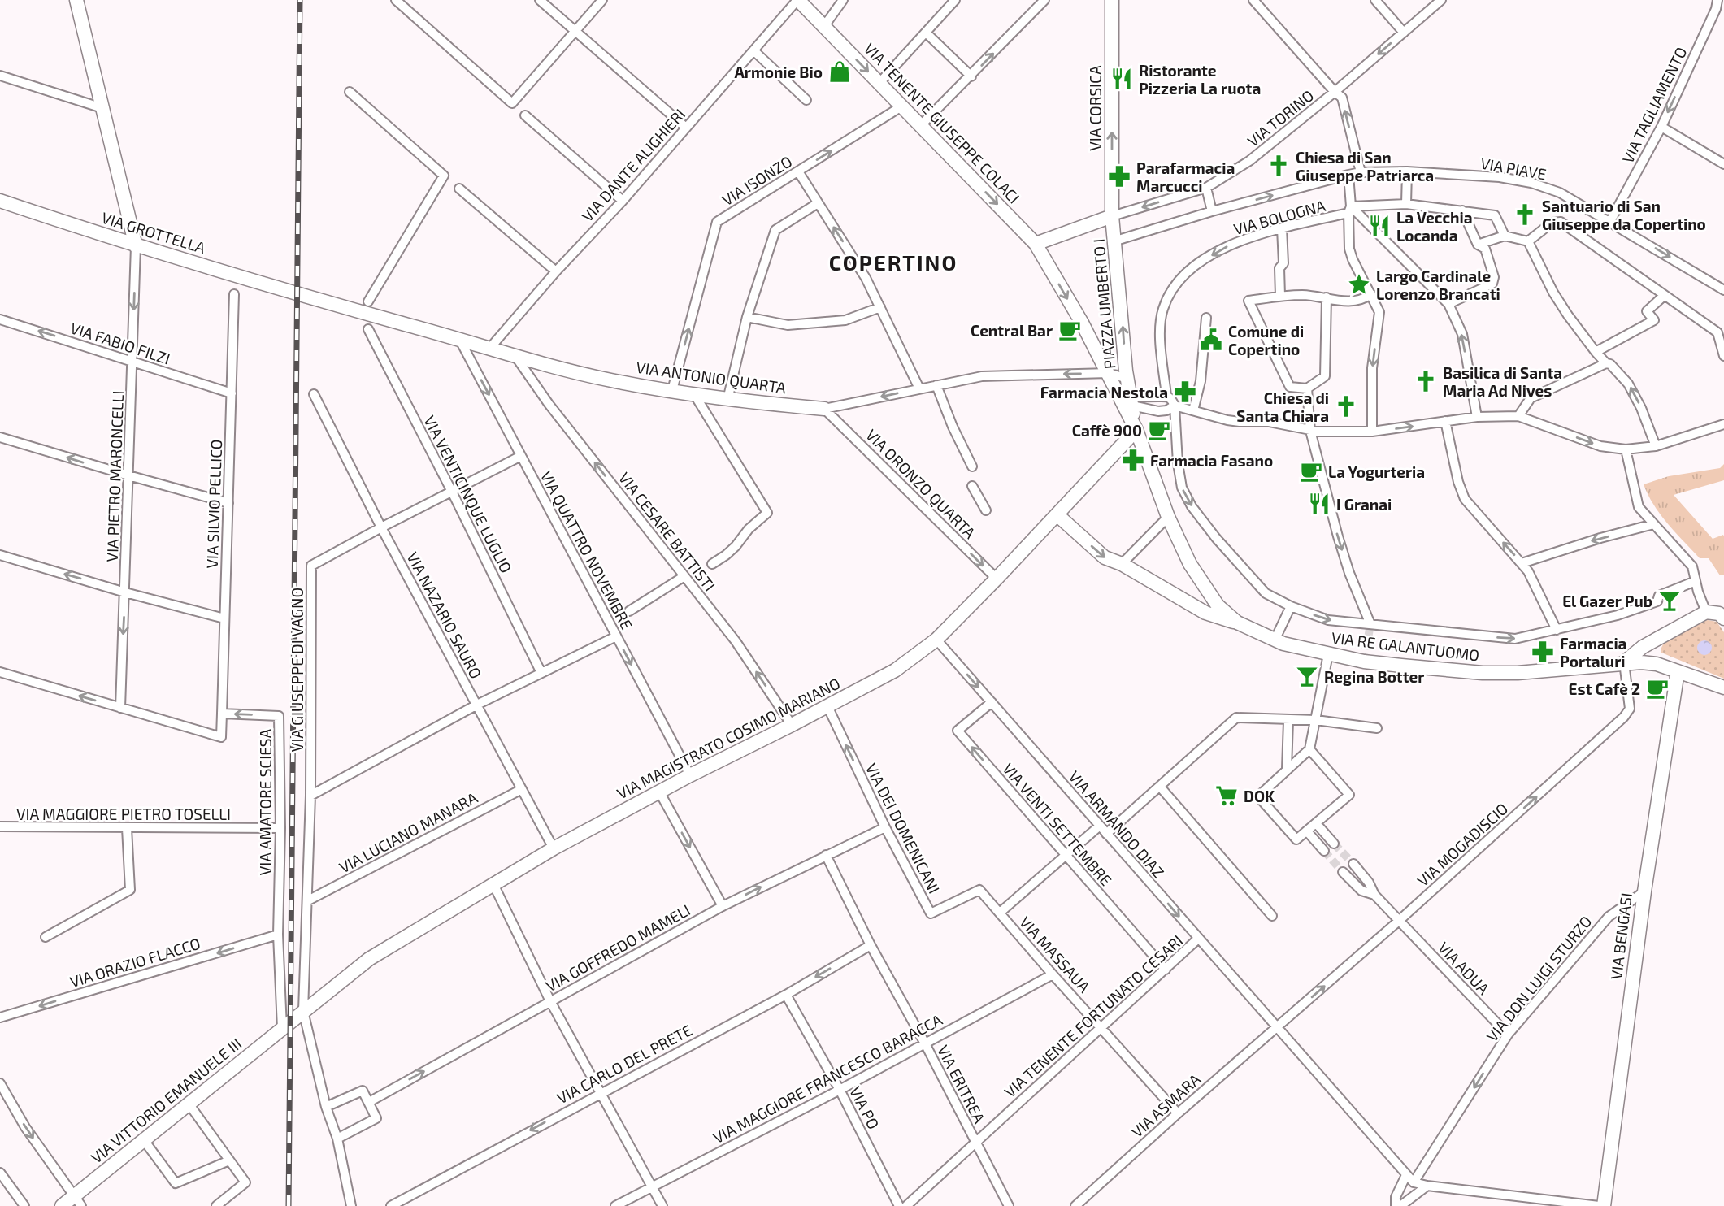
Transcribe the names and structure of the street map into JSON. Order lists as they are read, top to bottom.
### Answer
{
  "streets": {
    "street": [
      "VIA TAGLIAMENTO",
      "VIA CORSICA",
      "VIA TORINO",
      "VIA TENENTE GIUSEPPE COLACI",
      "VIA DANTE ALIGHIERI",
      "VIA PIAVE",
      "VIA ISONZO",
      "VIA BOLOGNA",
      "VIA GROTTELLA",
      "PIAZZA UMBERTO I",
      "VIA FABIO FILZI",
      "VIA ANTONIO QUARTA",
      "VIA PIETRO MARONCELLI",
      "VIA ORONZO QUARTA",
      "VIA VENTICINQUE LUGLIO",
      "VIA SILVIO PELLICO",
      "VIA CESARE BATTISTI",
      "VIA QUATTRO NOVEMBRE",
      "VIA NAZARIO SAURO",
      "VIA RE GALANTUOMO",
      "VIA GIUSEPPE DI VAGNO",
      "VIA MAGISTRATO COSIMO MARIANO",
      "VIA AMATORE SCIESA",
      "VIA MAGGIORE PIETRO TOSELLI",
      "VIA VENTI SETTEMBRE",
      "VIA ARMANDO DIAZ",
      "VIA DEI DOMENICANI",
      "VIA LUCIANO MANARA",
      "VIA MOGADISCIO",
      "VIA BENGASI",
      "VIA GOFFREDO MAMELI",
      "VIA MASSAUA",
      "VIA ORAZIO FLACCO",
      "VIA ADUA",
      "VIA DON LUIGI STURZO",
      "VIA TENENTE FORTUNATO CESARI",
      "VIA CARLO DEL PRETE",
      "VIA MAGGIORE FRANCESCO BARACCA",
      "VIA ERITREA",
      "VIA VITTORIO EMANUELE III",
      "VIA ASMARA",
      "VIA PO"
    ]
  },
  "crossings": [
    ["VIA TAGLIAMENTO", "VIA PIAVE"],
    ["VIA CORSICA", "VIA TORINO"],
    ["VIA CORSICA", "PIAZZA UMBERTO I"],
    ["VIA TORINO", "PIAZZA UMBERTO I"],
    ["VIA TENENTE GIUSEPPE COLACI", "VIA DANTE ALIGHIERI"],
    ["VIA TENENTE GIUSEPPE COLACI", "VIA ISONZO"],
    ["VIA TENENTE GIUSEPPE COLACI", "PIAZZA UMBERTO I"],
    ["VIA DANTE ALIGHIERI", "VIA ANTONIO QUARTA"],
    ["VIA PIAVE", "PIAZZA UMBERTO I"],
    ["VIA ISONZO", "VIA ANTONIO QUARTA"],
    ["VIA GROTTELLA", "VIA ANTONIO QUARTA"],
    ["VIA GROTTELLA", "VIA PIETRO MARONCELLI"],
    ["PIAZZA UMBERTO I", "VIA ANTONIO QUARTA"],
    ["PIAZZA UMBERTO I", "VIA RE GALANTUOMO"],
    ["PIAZZA UMBERTO I", "VIA MAGISTRATO COSIMO MARIANO"],
    ["VIA FABIO FILZI", "VIA PIETRO MARONCELLI"],
    ["VIA FABIO FILZI", "VIA SILVIO PELLICO"],
    ["VIA ANTONIO QUARTA", "VIA ORONZO QUARTA"],
    ["VIA ANTONIO QUARTA", "VIA CESARE BATTISTI"],
    ["VIA ANTONIO QUARTA", "VIA QUATTRO NOVEMBRE"],
    ["VIA ORONZO QUARTA", "VIA MAGISTRATO COSIMO MARIANO"],
    ["VIA VENTICINQUE LUGLIO", "VIA GIUSEPPE DI VAGNO"],
    ["VIA SILVIO PELLICO", "VIA AMATORE SCIESA"],
    ["VIA CESARE BATTISTI", "VIA MAGISTRATO COSIMO MARIANO"],
    ["VIA QUATTRO NOVEMBRE", "VIA GIUSEPPE DI VAGNO"],
    ["VIA QUATTRO NOVEMBRE", "VIA MAGISTRATO COSIMO MARIANO"],
    ["VIA NAZARIO SAURO", "VIA GIUSEPPE DI VAGNO"],
    ["VIA NAZARIO SAURO", "VIA MAGISTRATO COSIMO MARIANO"],
    ["VIA NAZARIO SAURO", "VIA LUCIANO MANARA"],
    ["VIA RE GALANTUOMO", "VIA MAGISTRATO COSIMO MARIANO"],
    ["VIA RE GALANTUOMO", "VIA MOGADISCIO"],
    ["VIA RE GALANTUOMO", "VIA BENGASI"],
    ["VIA GIUSEPPE DI VAGNO", "VIA MAGISTRATO COSIMO MARIANO"],
    ["VIA GIUSEPPE DI VAGNO", "VIA LUCIANO MANARA"],
    ["VIA MAGISTRATO COSIMO MARIANO", "VIA AMATORE SCIESA"],
    ["VIA MAGISTRATO COSIMO MARIANO", "VIA ARMANDO DIAZ"],
    ["VIA MAGISTRATO COSIMO MARIANO", "VIA DEI DOMENICANI"],
    ["VIA MAGISTRATO COSIMO MARIANO", "VIA VITTORIO EMANUELE III"],
    ["VIA AMATORE SCIESA", "VIA MAGGIORE PIETRO TOSELLI"],
    ["VIA AMATORE SCIESA", "VIA ORAZIO FLACCO"],
    ["VIA AMATORE SCIESA", "VIA VITTORIO EMANUELE III"],
    ["VIA VENTI SETTEMBRE", "VIA ARMANDO DIAZ"],
    ["VIA VENTI SETTEMBRE", "VIA TENENTE FORTUNATO CESARI"],
    ["VIA ARMANDO DIAZ", "VIA MOGADISCIO"],
    ["VIA ARMANDO DIAZ", "VIA DON LUIGI STURZO"],
    ["VIA ARMANDO DIAZ", "VIA TENENTE FORTUNATO CESARI"],
    ["VIA ARMANDO DIAZ", "VIA ASMARA"],
    ["VIA DEI DOMENICANI", "VIA GOFFREDO MAMELI"],
    ["VIA DEI DOMENICANI", "VIA MASSAUA"],
    ["VIA MOGADISCIO", "VIA ADUA"],
    ["VIA MOGADISCIO", "VIA ASMARA"],
    ["VIA BENGASI", "VIA DON LUIGI STURZO"],
    ["VIA GOFFREDO MAMELI", "VIA ERITREA"],
    ["VIA MASSAUA", "VIA TENENTE FORTUNATO CESARI"],
    ["VIA MASSAUA", "VIA MAGGIORE FRANCESCO BARACCA"],
    ["VIA MASSAUA", "VIA ASMARA"],
    ["VIA ADUA", "VIA DON LUIGI STURZO"],
    ["VIA TENENTE FORTUNATO CESARI", "VIA ERITREA"],
    ["VIA CARLO DEL PRETE", "VIA ERITREA"],
    ["VIA CARLO DEL PRETE", "VIA PO"],
    ["VIA MAGGIORE FRANCESCO BARACCA", "VIA ERITREA"],
    ["VIA MAGGIORE FRANCESCO BARACCA", "VIA PO"]
  ],
  "one_way": [
    "VIA TAGLIAMENTO",
    "VIA CORSICA",
    "VIA TORINO",
    "VIA TENENTE GIUSEPPE COLACI",
    "VIA PIAVE",
    "VIA BOLOGNA",
    "VIA FABIO FILZI",
    "VIA PIETRO MARONCELLI",
    "VIA ORONZO QUARTA",
    "VIA CESARE BATTISTI",
    "VIA QUATTRO NOVEMBRE",
    "VIA VENTI SETTEMBRE",
    "VIA DEI DOMENICANI",
    "VIA MOGADISCIO",
    "VIA GOFFREDO MAMELI",
    "VIA ORAZIO FLACCO",
    "VIA DON LUIGI STURZO",
    "VIA CARLO DEL PRETE"
  ],
  "districts": ["COPERTINO"],
  "places": {
    "shop": ["Armonie Bio"],
    "restaurant": ["Ristorante Pizzeria La ruota", "La Vecchia Locanda", "I Granai"],
    "church": [
      "Chiesa di San Giuseppe Patriarca",
      "Santuario di San Giuseppe da Copertino",
      "Basilica di Santa Maria Ad Nives",
      "Chiesa di Santa Chiara"
    ],
    "pharmacy": [
      "Parafarmacia Marcucci",
      "Farmacia Nestola",
      "Farmacia Fasano",
      "Farmacia Portaluri"
    ],
    "place": ["Largo Cardinale Lorenzo Brancati"],
    "cafe": [
      "Central Bar",
      "Caffè 900",
      "La Yogurteria",
      "Est Cafè 2"
    ],
    "public building": ["Comune di Copertino"],
    "bar": ["El Gazer Pub", "Regina Botter"],
    "supermarket": ["DOK"]
  }
}
